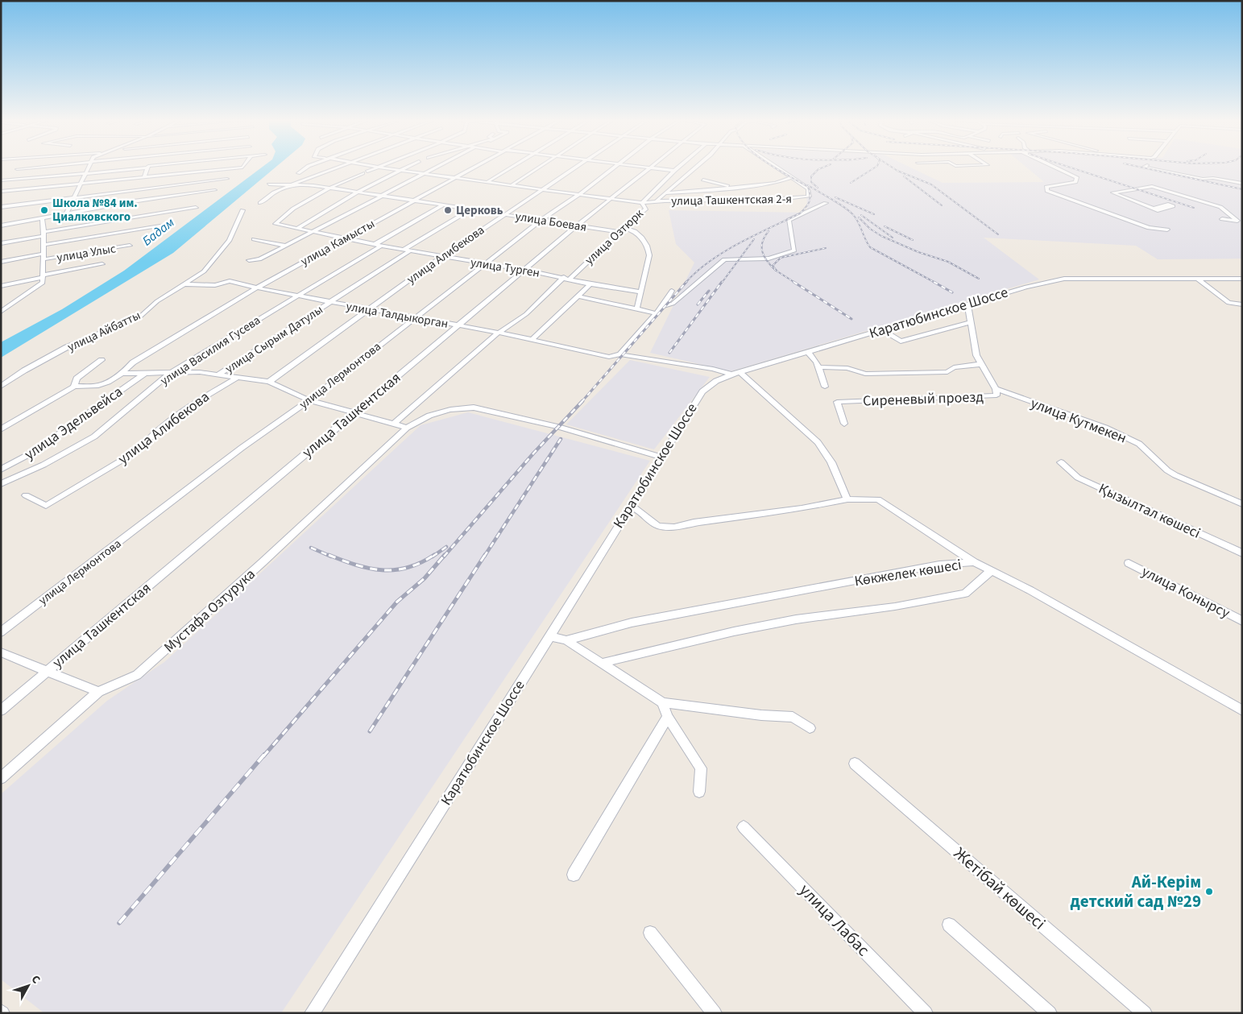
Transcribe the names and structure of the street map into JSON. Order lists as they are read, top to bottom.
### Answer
{
  "streets": {
    "street": [
      "улица Ташкентская 2-я",
      "улица Боевая",
      "улица Озтюрк",
      "улица Камысты",
      "улица Улыс",
      "улица Алибекова",
      "улица Турген",
      "Каратюбинское Шоссе",
      "улица Талдыкорган",
      "улица Айбатты",
      "улица Сырым Датулы",
      "улица Василия Гусева",
      "улица Лермонтова",
      "Сиреневый проезд",
      "улица Ташкентская",
      "улица Кутмекен",
      "улица Эдельвейса",
      "Қызылтал көшесі",
      "Көкжелек көшесі",
      "улица Конырсу",
      "Мустафа Озтурука",
      "Жетібай көшесі",
      "улица Лабас"
    ]
  },
  "crossings": [
    ["улица Ташкентская 2-я", "улица Озтюрк"],
    ["улица Ташкентская 2-я", "улица Камысты"],
    ["улица Ташкентская 2-я", "улица Алибекова"],
    ["улица Ташкентская 2-я", "улица Лермонтова"],
    ["улица Ташкентская 2-я", "улица Ташкентская"],
    ["улица Боевая", "улица Озтюрк"],
    ["улица Боевая", "улица Камысты"],
    ["улица Боевая", "улица Алибекова"],
    ["улица Боевая", "улица Турген"],
    ["улица Боевая", "улица Сырым Датулы"],
    ["улица Боевая", "улица Василия Гусева"],
    ["улица Боевая", "улица Лермонтова"],
    ["улица Боевая", "улица Ташкентская"],
    ["улица Озтюрк", "улица Турген"],
    ["улица Озтюрк", "улица Талдыкорган"],
    ["улица Камысты", "улица Турген"],
    ["улица Камысты", "улица Талдыкорган"],
    ["улица Алибекова", "улица Турген"],
    ["улица Алибекова", "улица Талдыкорган"],
    ["улица Турген", "улица Сырым Датулы"],
    ["улица Турген", "улица Василия Гусева"],
    ["улица Турген", "улица Лермонтова"],
    ["улица Турген", "улица Ташкентская"],
    ["Каратюбинское Шоссе", "Сиреневый проезд"],
    ["Каратюбинское Шоссе", "Мустафа Озтурука"],
    ["улица Талдыкорган", "улица Айбатты"],
    ["улица Талдыкорган", "улица Сырым Датулы"],
    ["улица Талдыкорган", "улица Василия Гусева"],
    ["улица Талдыкорган", "улица Лермонтова"],
    ["улица Талдыкорган", "улица Ташкентская"],
    ["Сиреневый проезд", "улица Кутмекен"]
  ],
  "water": ["Бадам"],
  "places": ["Школа №84 им. Циалковского", "Церковь", "Ай-Керім детский сад №29"],
  "north": "top right"
}
